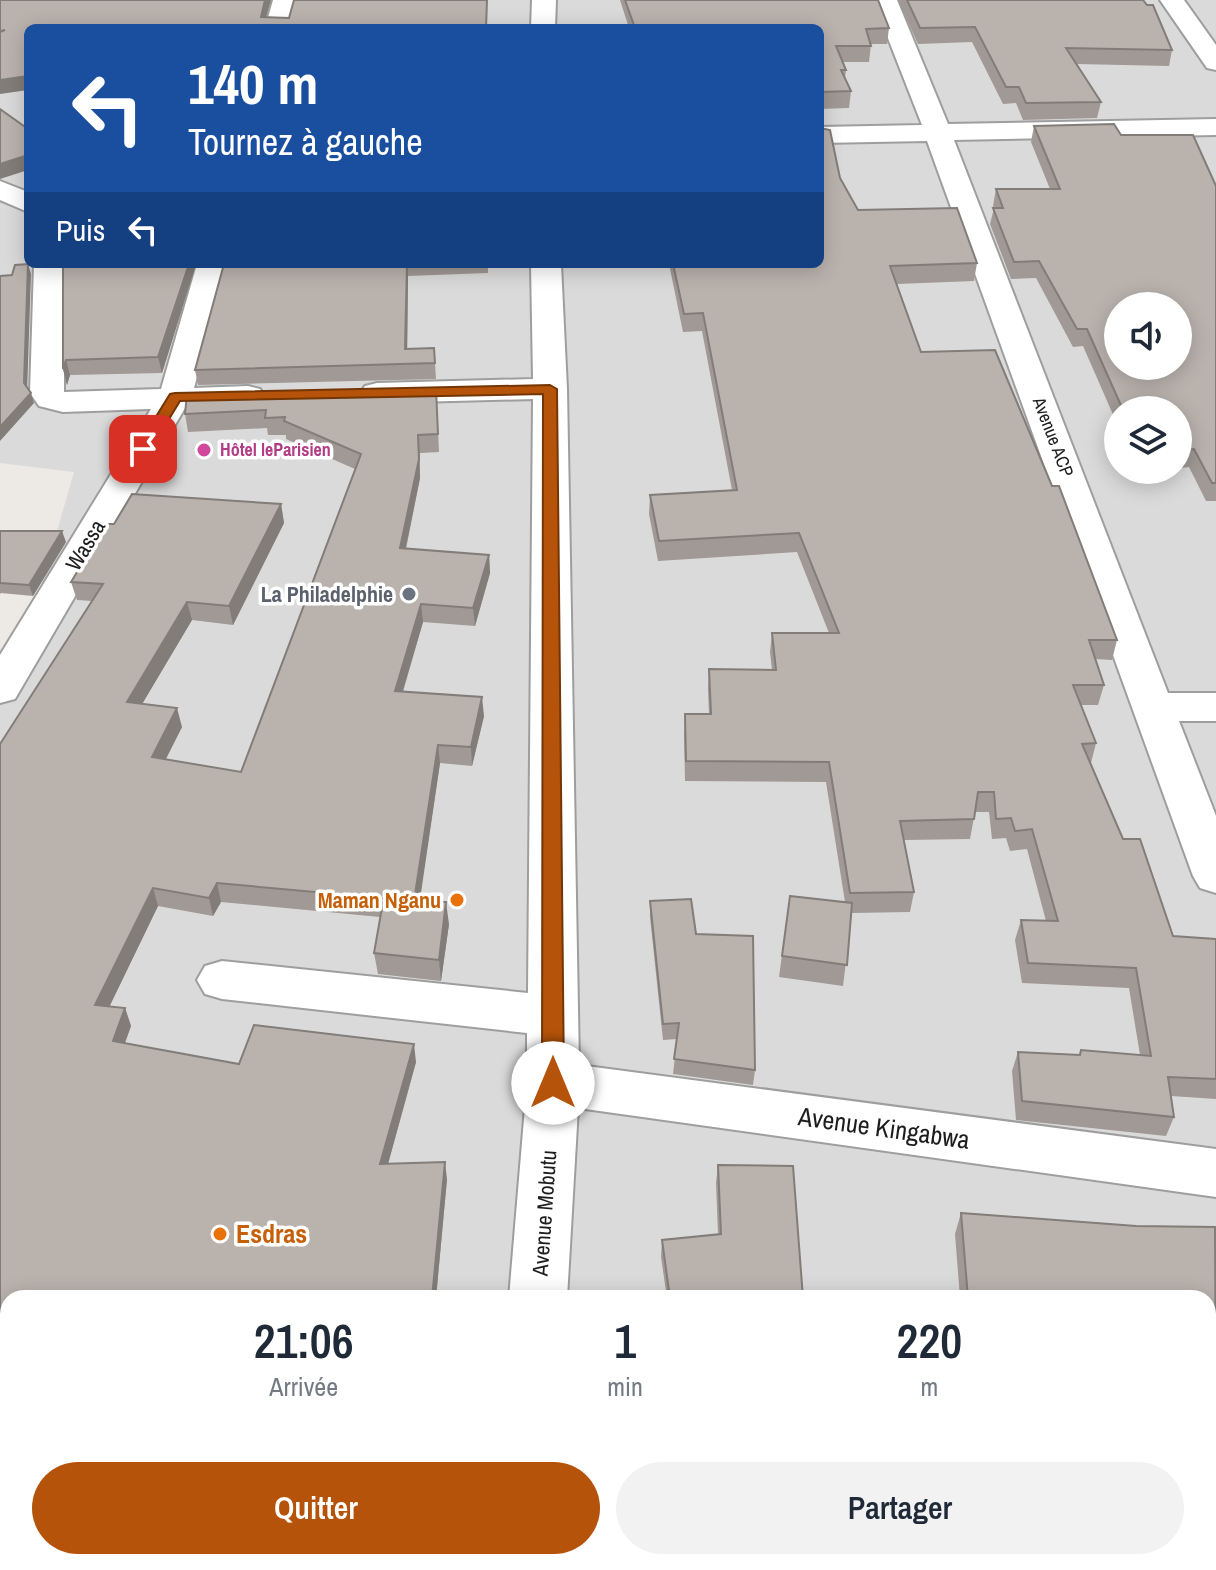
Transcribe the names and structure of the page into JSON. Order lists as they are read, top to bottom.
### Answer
{
  "streets": {
    "street": [
      "Avenue ACP",
      "Wassa",
      "Avenue Kingabwa",
      "Avenue Mobutu"
    ]
  },
  "crossings": [
    ["Avenue Kingabwa", "Avenue Mobutu"]
  ],
  "places": [
    "Hôtel leParisien",
    "La Philadelphie",
    "Maman Nganu",
    "Esdras"
  ],
  "page": {
    "turn": ["140 m", "Tournez à gauche"],
    "then": "Puis",
    "eta": [
      "21:06",
      "Arrivée",
      "1",
      "min",
      "220",
      "m"
    ],
    "buttons": ["Quitter", "Partager"]
  }
}
